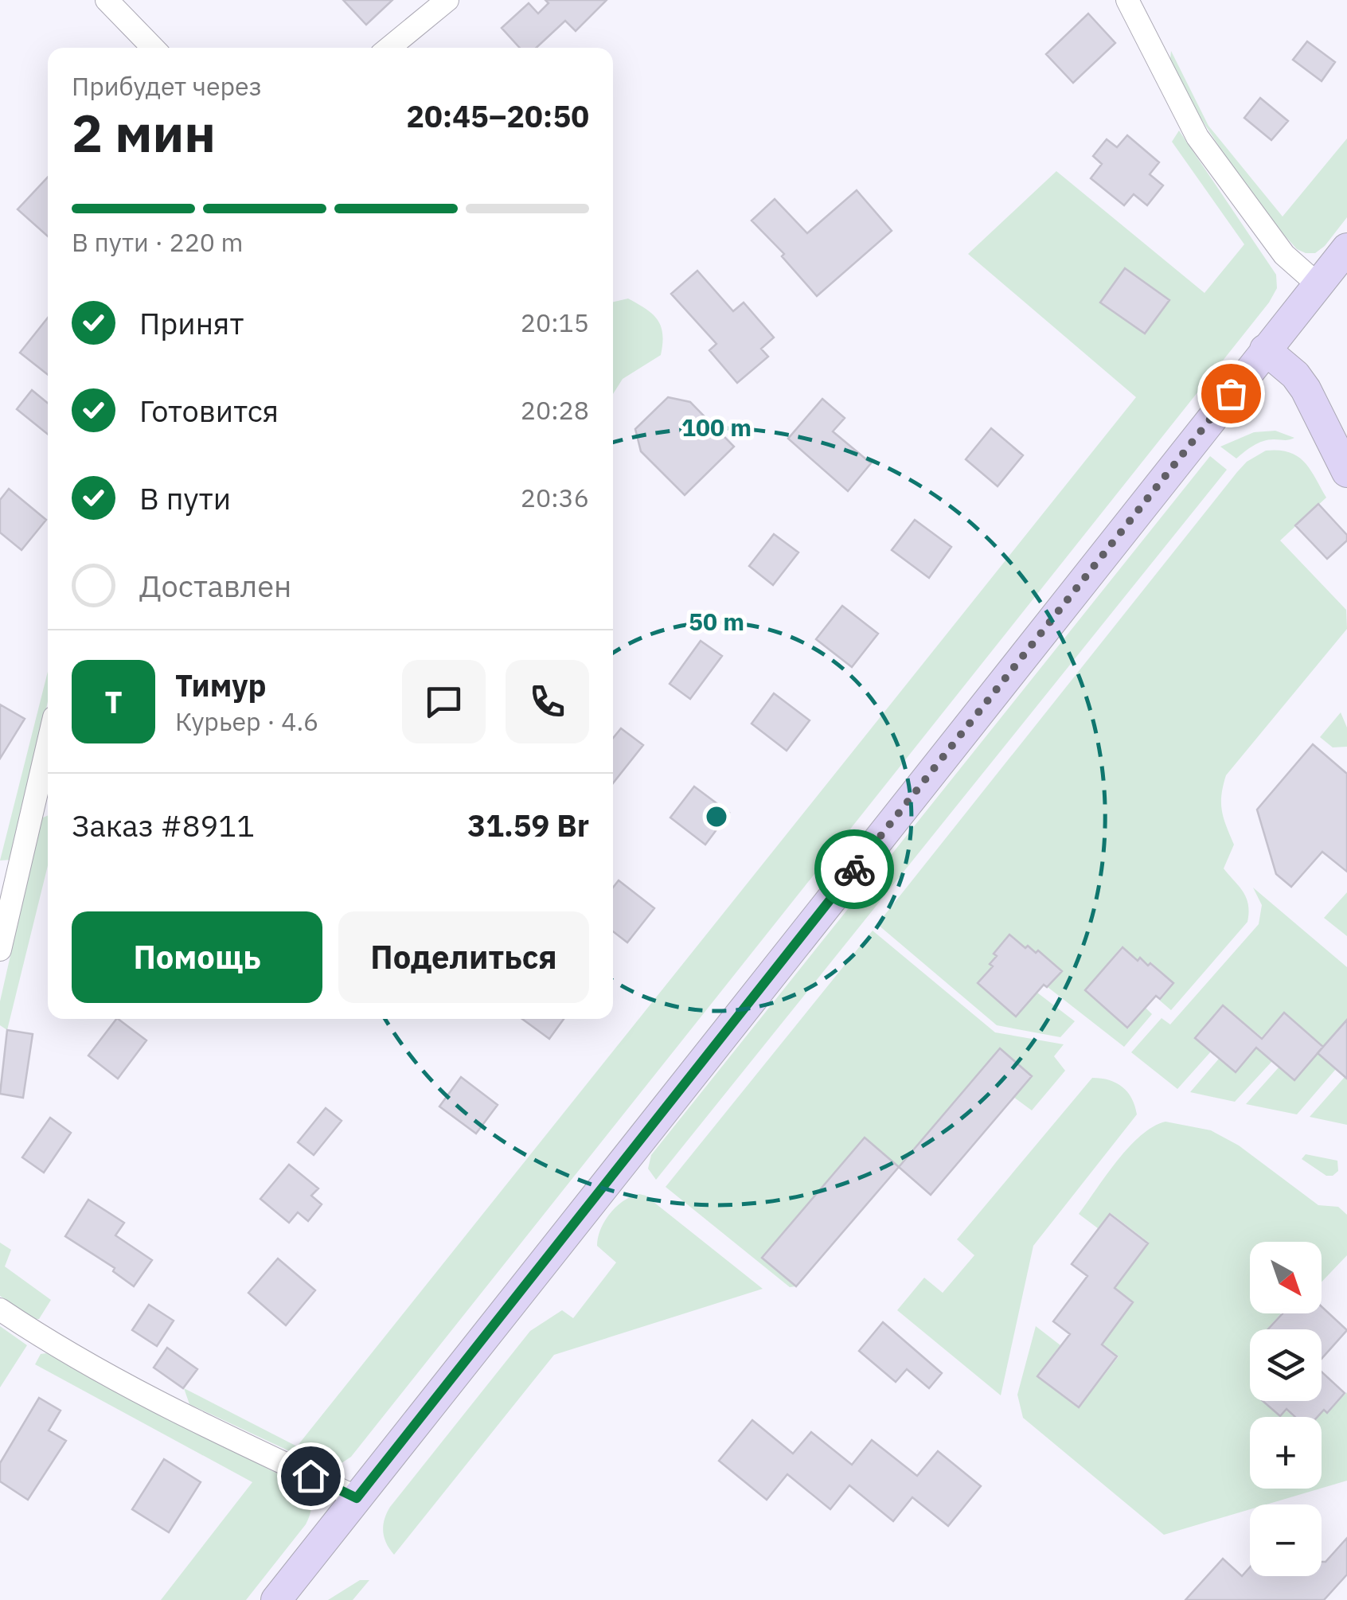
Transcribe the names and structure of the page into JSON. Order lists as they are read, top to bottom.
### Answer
{
  "north": "bottom right",
  "page": {
    "heading": ["2 мин", "Прибудет через", "20:45–20:50"],
    "panel": [
      "Тимур",
      "Курьер · 4.6",
      "Заказ #8911",
      "31.59 Br"
    ],
    "bar": "В пути · 220 m",
    "list": [
      ["Принят", "20:15"],
      ["Готовится", "20:28"],
      ["В пути", "20:36"],
      "Доставлен"
    ],
    "round": "Т",
    "buttons": ["Помощь", "Поделиться"],
    "map_buttons": ["+", "−"]
  },
  "rings": ["100 m", "50 m"]
}
